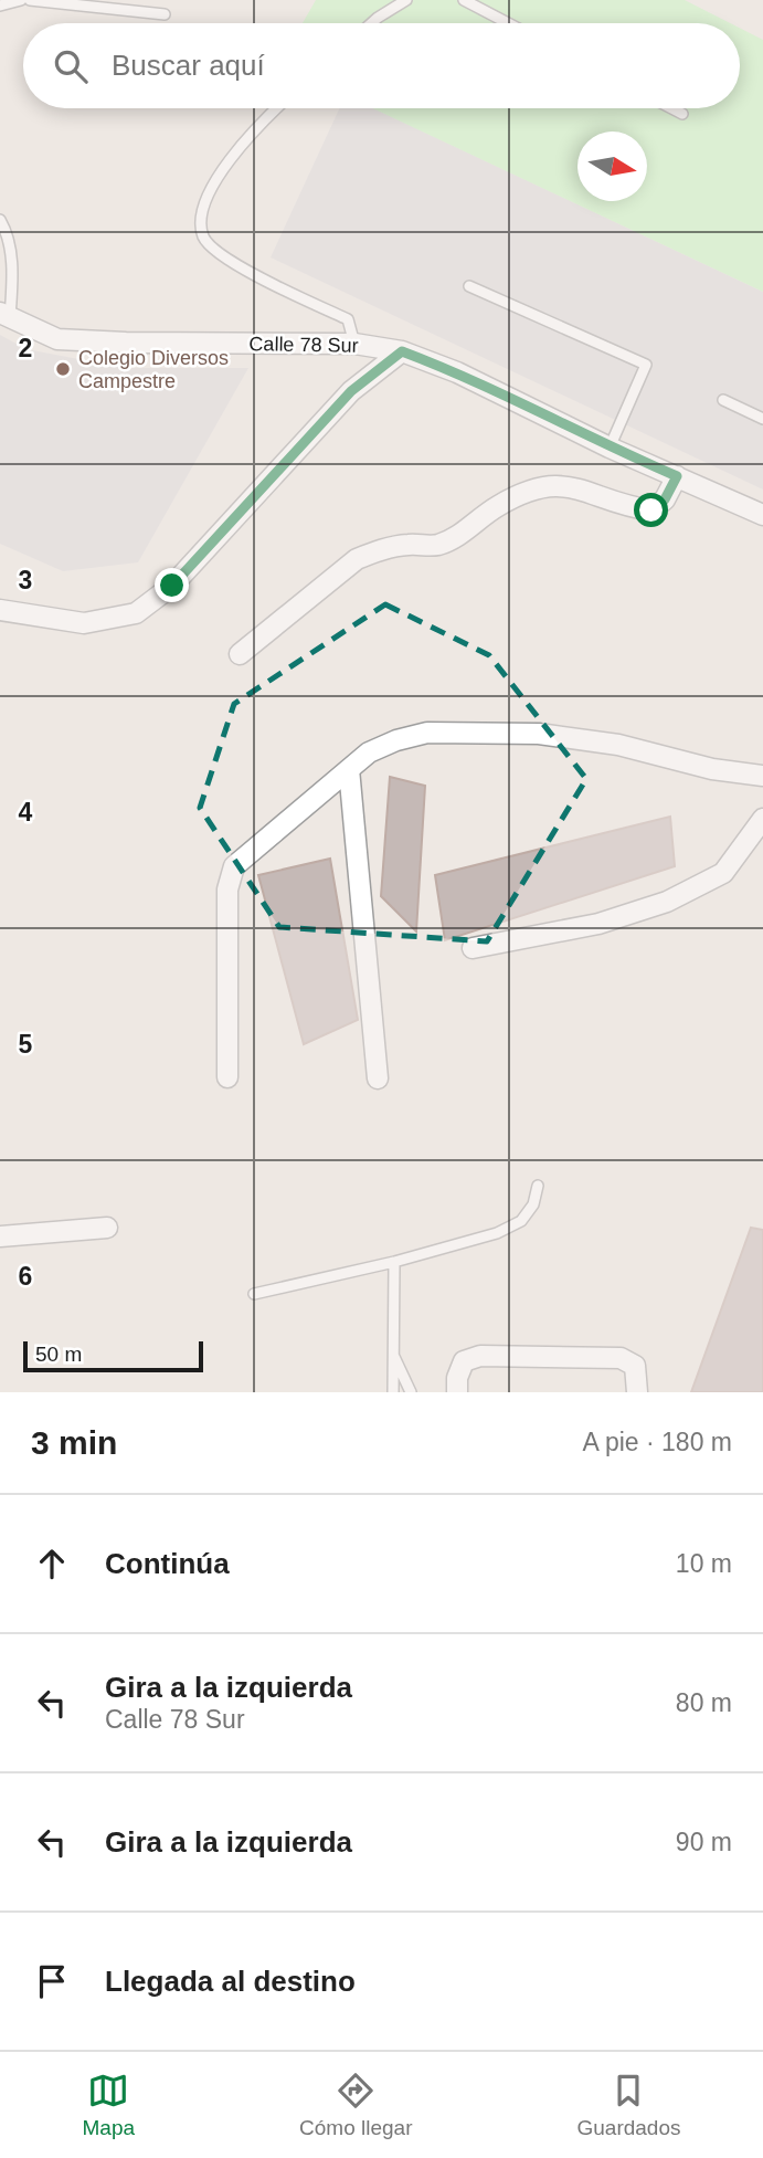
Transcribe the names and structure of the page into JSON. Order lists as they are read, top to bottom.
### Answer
{
  "streets": {
    "street": ["Calle 78 Sur"]
  },
  "places": ["Colegio Diversos Campestre"],
  "scale_bar": "50 m",
  "north": "right",
  "page": {
    "search": "Buscar aquí",
    "scale": "50 m",
    "heading": ["3 min", "A pie · 180 m"],
    "list": [
      ["Continúa", "10 m"],
      ["Gira a la izquierda", "Calle 78 Sur", "80 m"],
      ["Gira a la izquierda", "90 m"],
      "Llegada al destino"
    ],
    "nav": ["Mapa", "Cómo llegar", "Guardados"]
  },
  "grid": {
    "rows": [
      "2",
      "3",
      "4",
      "5",
      "6"
    ]
  }
}
